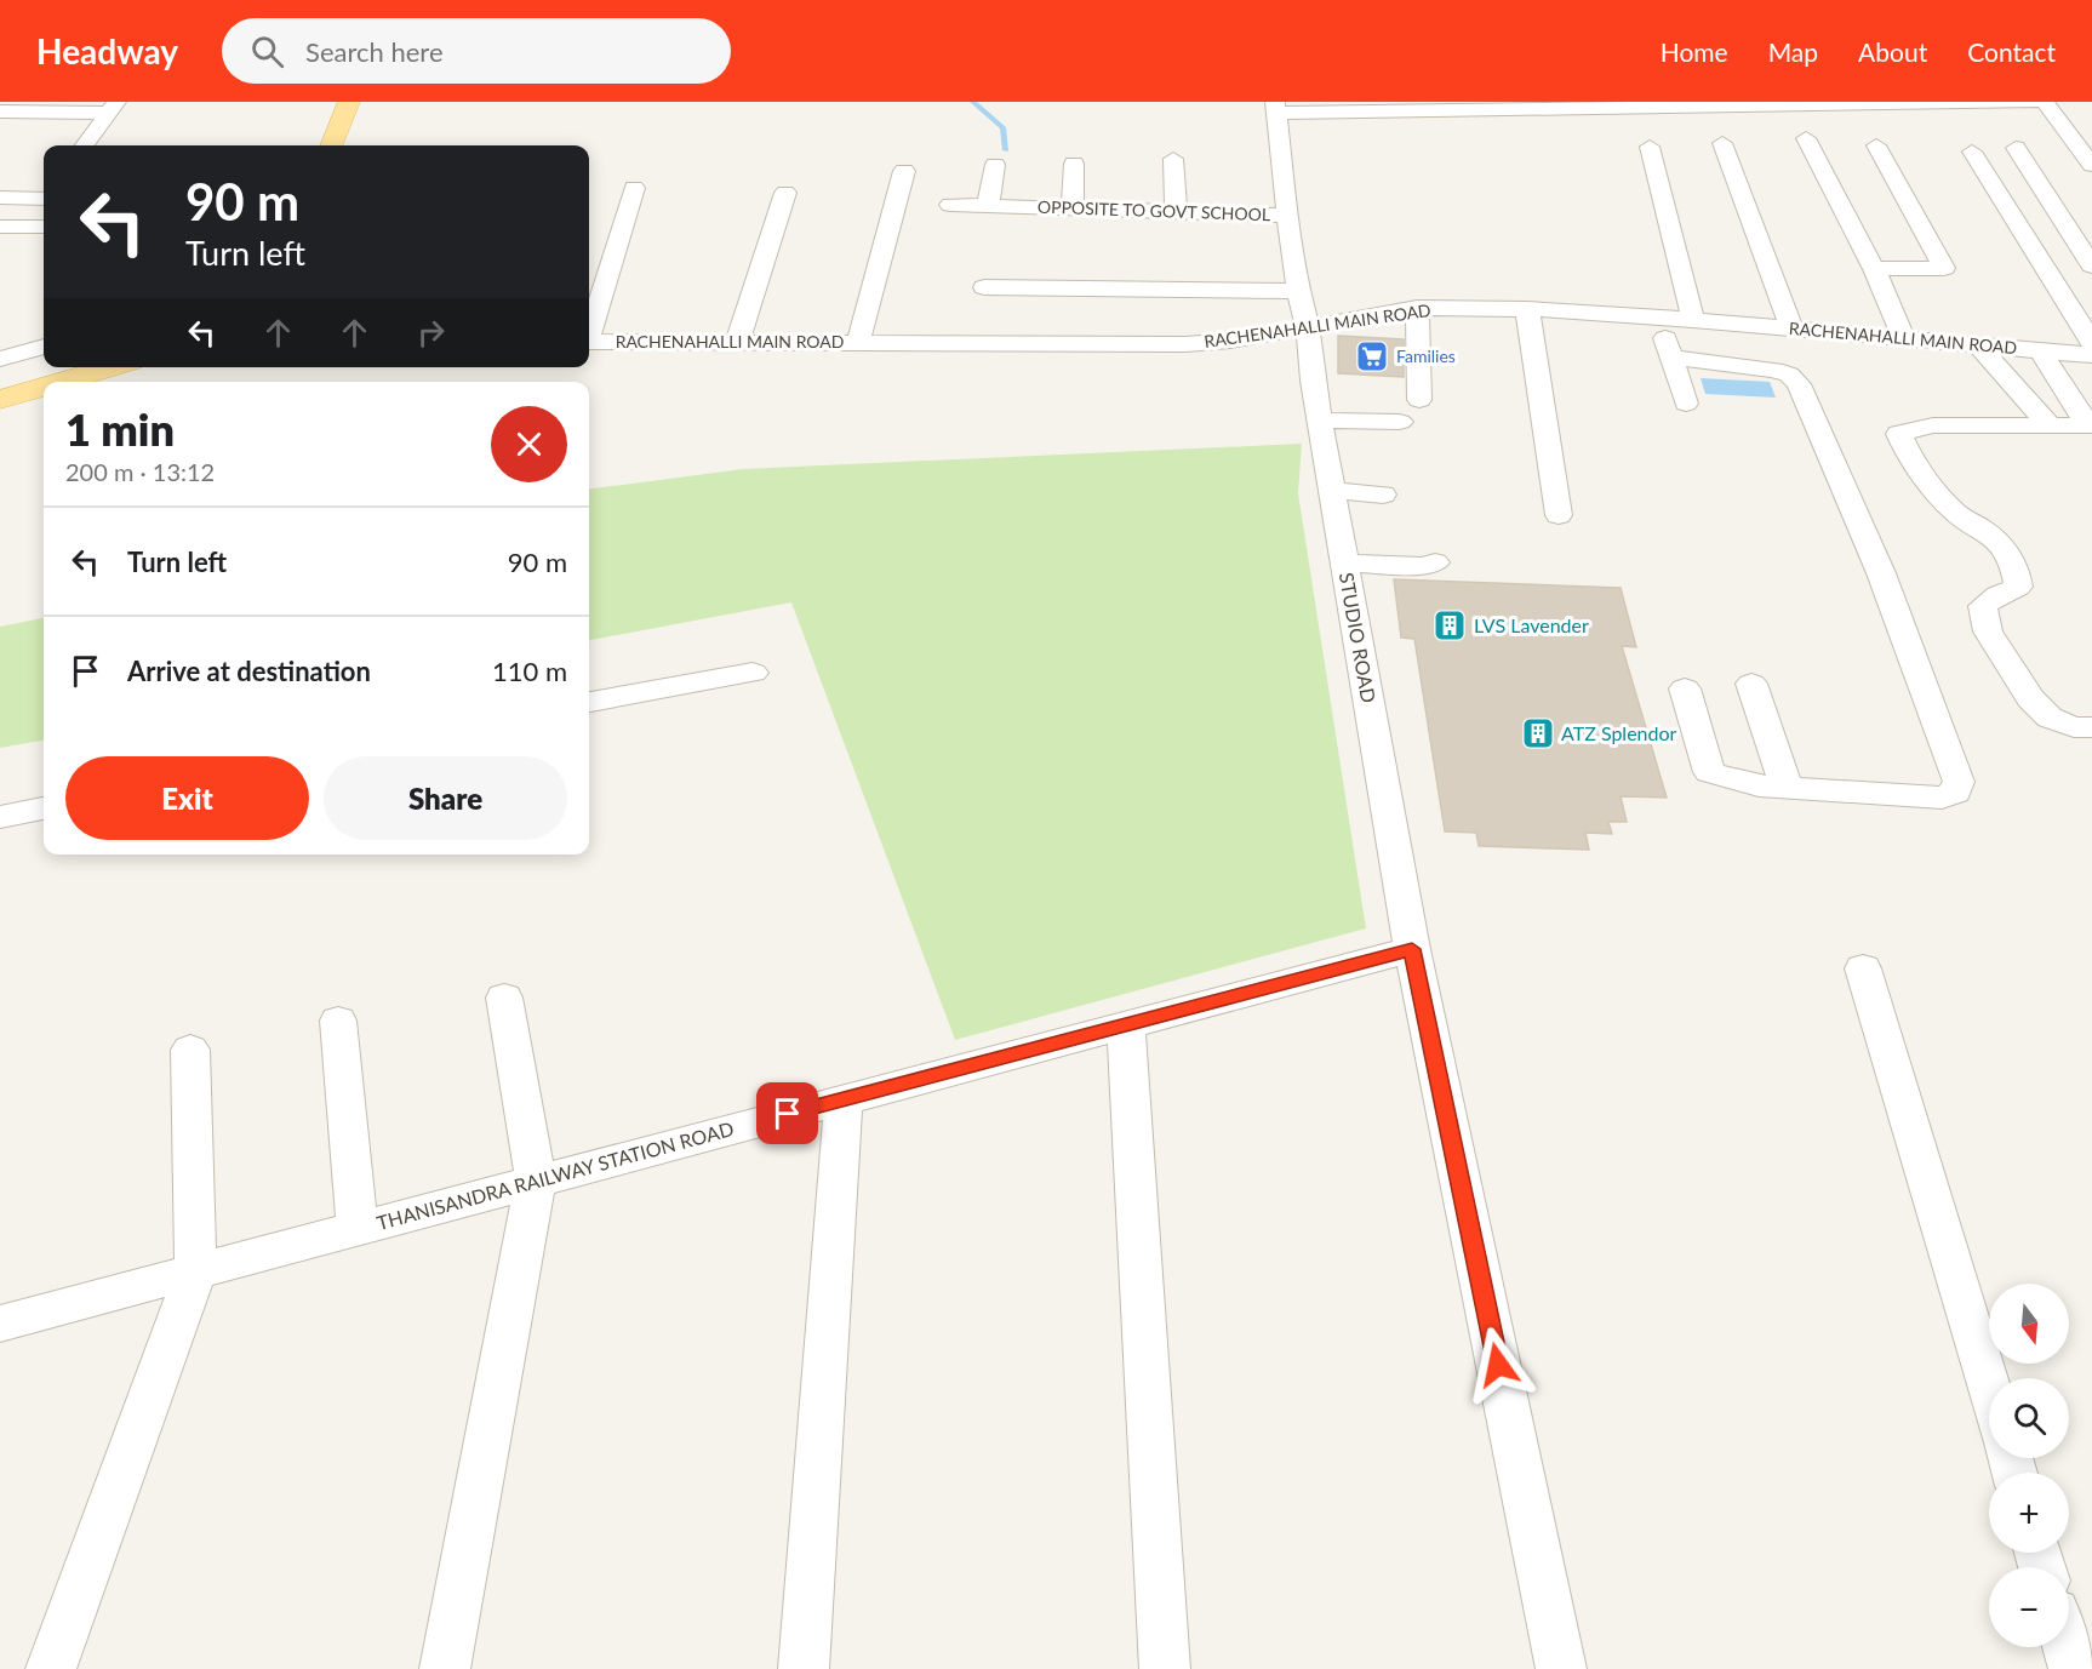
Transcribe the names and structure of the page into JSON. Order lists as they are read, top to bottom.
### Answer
{
  "streets": {
    "street": [
      "OPPOSITE TO GOVT SCHOOL",
      "RACHENAHALLI MAIN ROAD",
      "STUDIO ROAD",
      "THANISANDRA RAILWAY STATION ROAD"
    ]
  },
  "crossings": [
    ["OPPOSITE TO GOVT SCHOOL", "RACHENAHALLI MAIN ROAD"],
    ["OPPOSITE TO GOVT SCHOOL", "STUDIO ROAD"],
    ["RACHENAHALLI MAIN ROAD", "STUDIO ROAD"],
    ["STUDIO ROAD", "THANISANDRA RAILWAY STATION ROAD"]
  ],
  "places": {
    "supermarket": ["Families"],
    "building": ["LVS Lavender", "ATZ Splendor"]
  },
  "north": "bottom",
  "page": {
    "header": "Headway",
    "search": "Search here",
    "nav": [
      "Home",
      "Map",
      "About",
      "Contact"
    ],
    "turn": ["90 m", "Turn left"],
    "heading": ["1 min", "200 m · 13:12"],
    "list": [
      {
        "name": "Turn left",
        "value": "90 m"
      },
      {
        "name": "Arrive at destination",
        "value": "110 m"
      }
    ],
    "buttons": ["Exit", "Share"],
    "map_buttons": ["+", "−"]
  }
}
